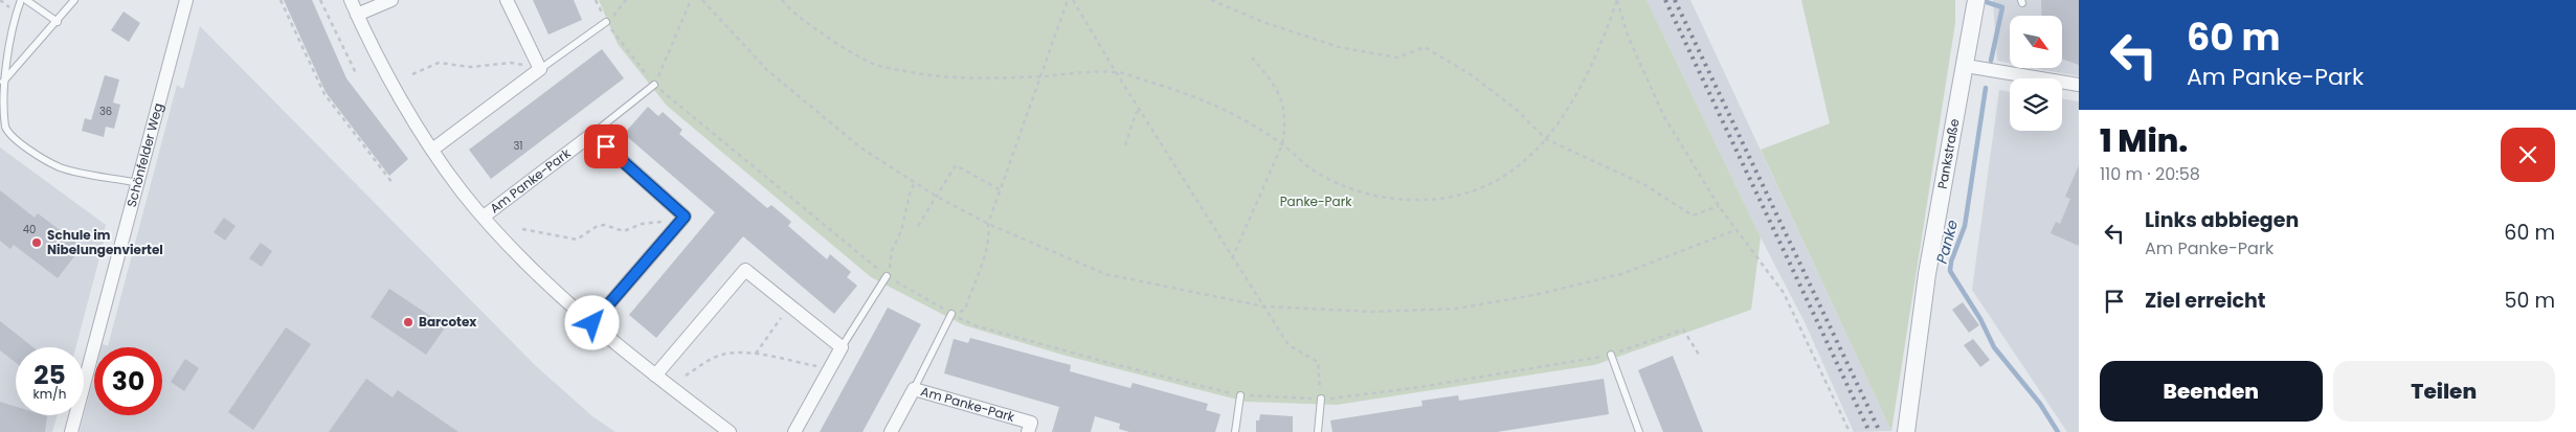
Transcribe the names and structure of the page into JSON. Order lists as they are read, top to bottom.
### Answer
{
  "streets": {
    "street": ["Pankstraße", "Schönfelder Weg", "Am Panke-Park"]
  },
  "water": ["Panke"],
  "parks": ["Panke-Park"],
  "places": ["Schule im Nibelungenviertel", "Barcotex"],
  "house_numbers": ["36", "31", "40"],
  "north": "bottom right",
  "page": {
    "turn": ["60 m", "Am Panke-Park"],
    "heading": ["1 Min.", "110 m · 20:58"],
    "list": [
      {
        "name": "Links abbiegen",
        "note": "Am Panke-Park",
        "value": "60 m"
      },
      {
        "name": "Ziel erreicht",
        "value": "50 m"
      }
    ],
    "speed": "25 km/h",
    "limit": "30",
    "buttons": ["Beenden", "Teilen"]
  }
}
